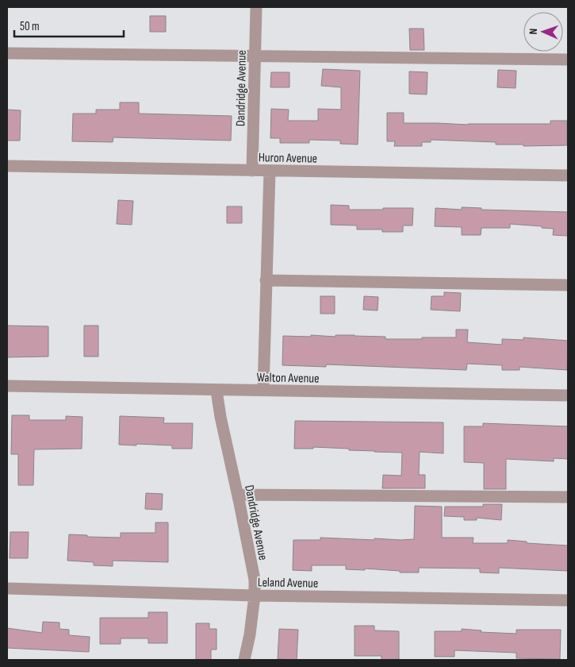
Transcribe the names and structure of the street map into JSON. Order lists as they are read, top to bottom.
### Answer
{
  "streets": {
    "street": [
      "Dandridge Avenue",
      "Huron Avenue",
      "Walton Avenue",
      "Leland Avenue"
    ]
  },
  "crossings": [
    ["Dandridge Avenue", "Huron Avenue"],
    ["Dandridge Avenue", "Walton Avenue"],
    ["Dandridge Avenue", "Leland Avenue"]
  ],
  "scale_bar": "50 m",
  "north": "left"
}
